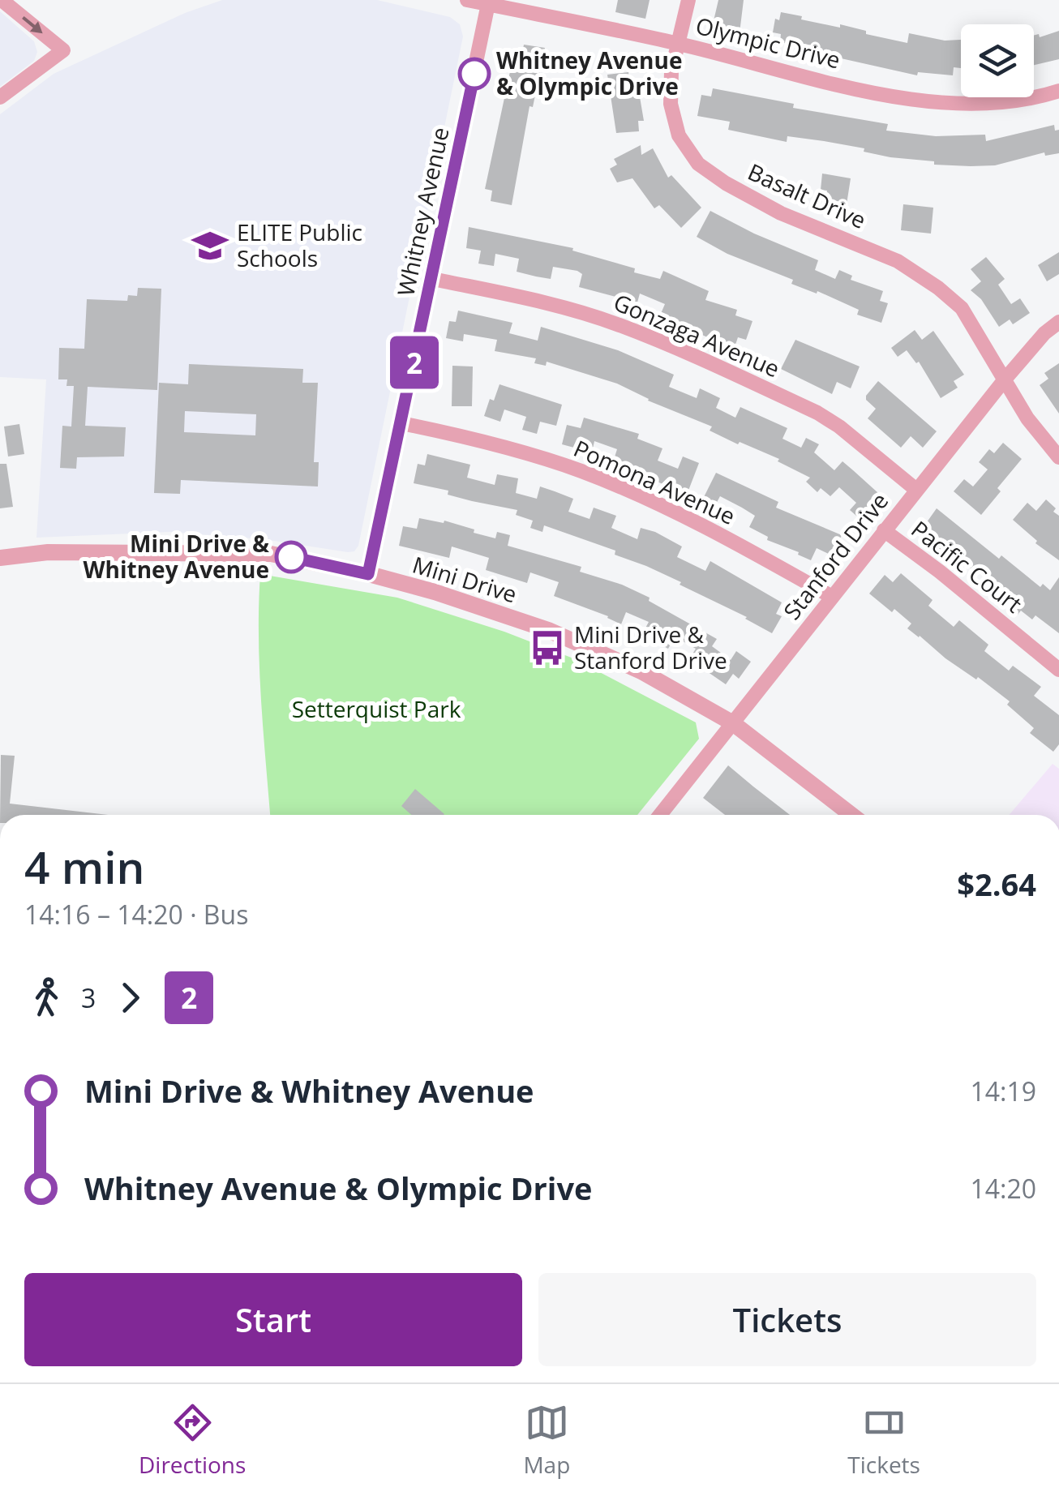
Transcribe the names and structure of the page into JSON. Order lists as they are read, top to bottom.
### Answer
{
  "streets": {
    "street": [
      "Olympic Drive",
      "Basalt Drive",
      "Whitney Avenue",
      "Gonzaga Avenue",
      "Pomona Avenue",
      "Stanford Drive",
      "Pacific Court",
      "Mini Drive"
    ]
  },
  "crossings": [
    ["Olympic Drive", "Basalt Drive"],
    ["Olympic Drive", "Whitney Avenue"],
    ["Basalt Drive", "Stanford Drive"],
    ["Whitney Avenue", "Gonzaga Avenue"],
    ["Whitney Avenue", "Pomona Avenue"],
    ["Whitney Avenue", "Mini Drive"],
    ["Gonzaga Avenue", "Stanford Drive"],
    ["Pomona Avenue", "Stanford Drive"],
    ["Stanford Drive", "Pacific Court"],
    ["Stanford Drive", "Mini Drive"]
  ],
  "parks": ["Setterquist Park"],
  "places": {
    "other": ["Whitney Avenue & Olympic Drive", "Mini Drive & Whitney Avenue"],
    "school or university": ["ELITE Public Schools"],
    "bus stop": ["Mini Drive & Stanford Drive"]
  },
  "lines": ["bus line 2"],
  "page": {
    "on_map": "2",
    "heading": ["4 min", "14:16 – 14:20 · Bus", "$2.64"],
    "legs": ["3", "2"],
    "list": [
      {
        "name": "Mini Drive & Whitney Avenue",
        "value": "14:19"
      },
      {
        "name": "Whitney Avenue & Olympic Drive",
        "value": "14:20"
      }
    ],
    "buttons": ["Start", "Tickets"],
    "tabs": ["Directions", "Map", "Tickets"]
  }
}
